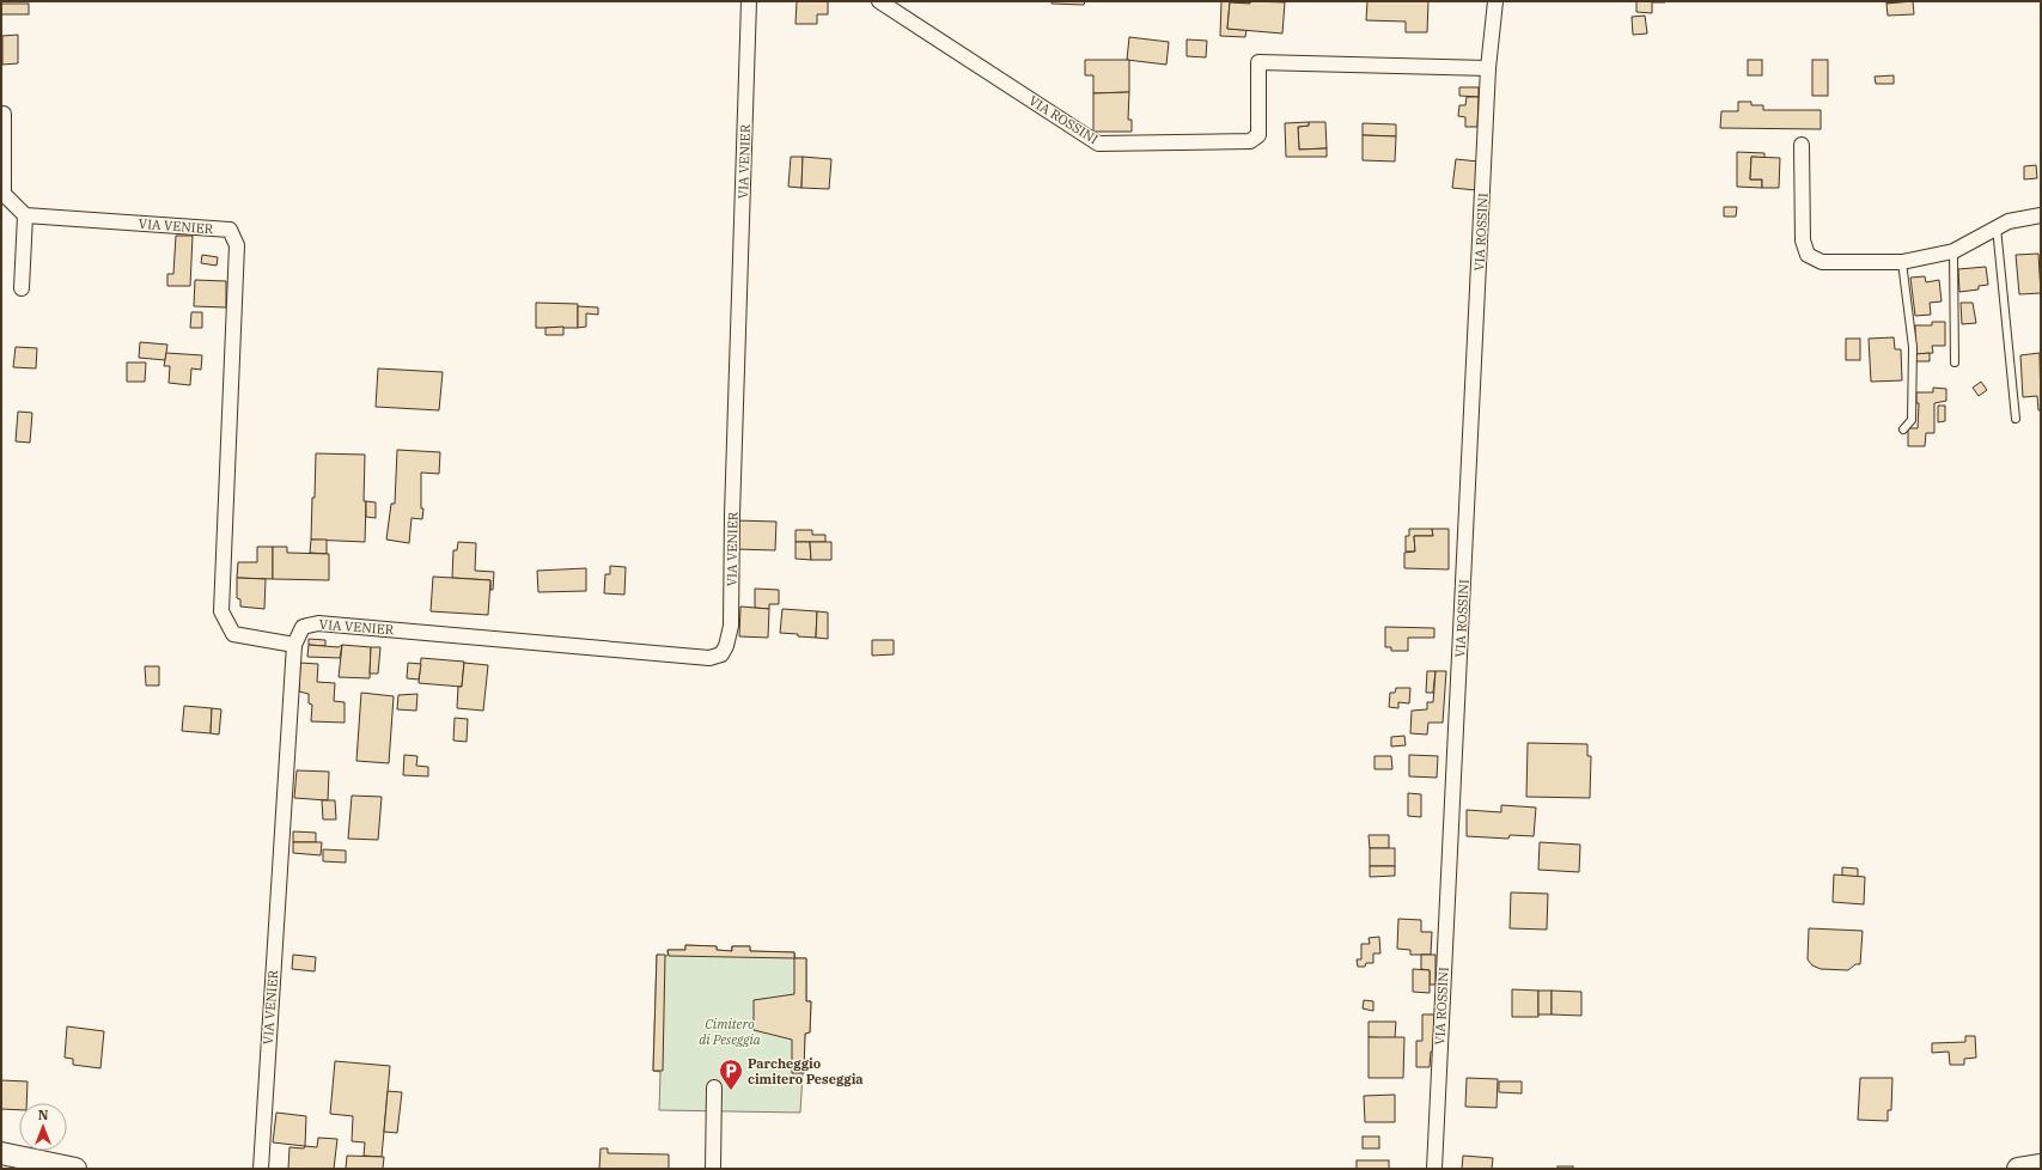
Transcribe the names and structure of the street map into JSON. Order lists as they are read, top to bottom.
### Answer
{
  "streets": {
    "street": ["VIA ROSSINI", "VIA VENIER"]
  },
  "parks": ["Cimitero di Peseggia"],
  "places": {
    "parking": ["Parcheggio cimitero Peseggia"]
  },
  "north": "top"
}
